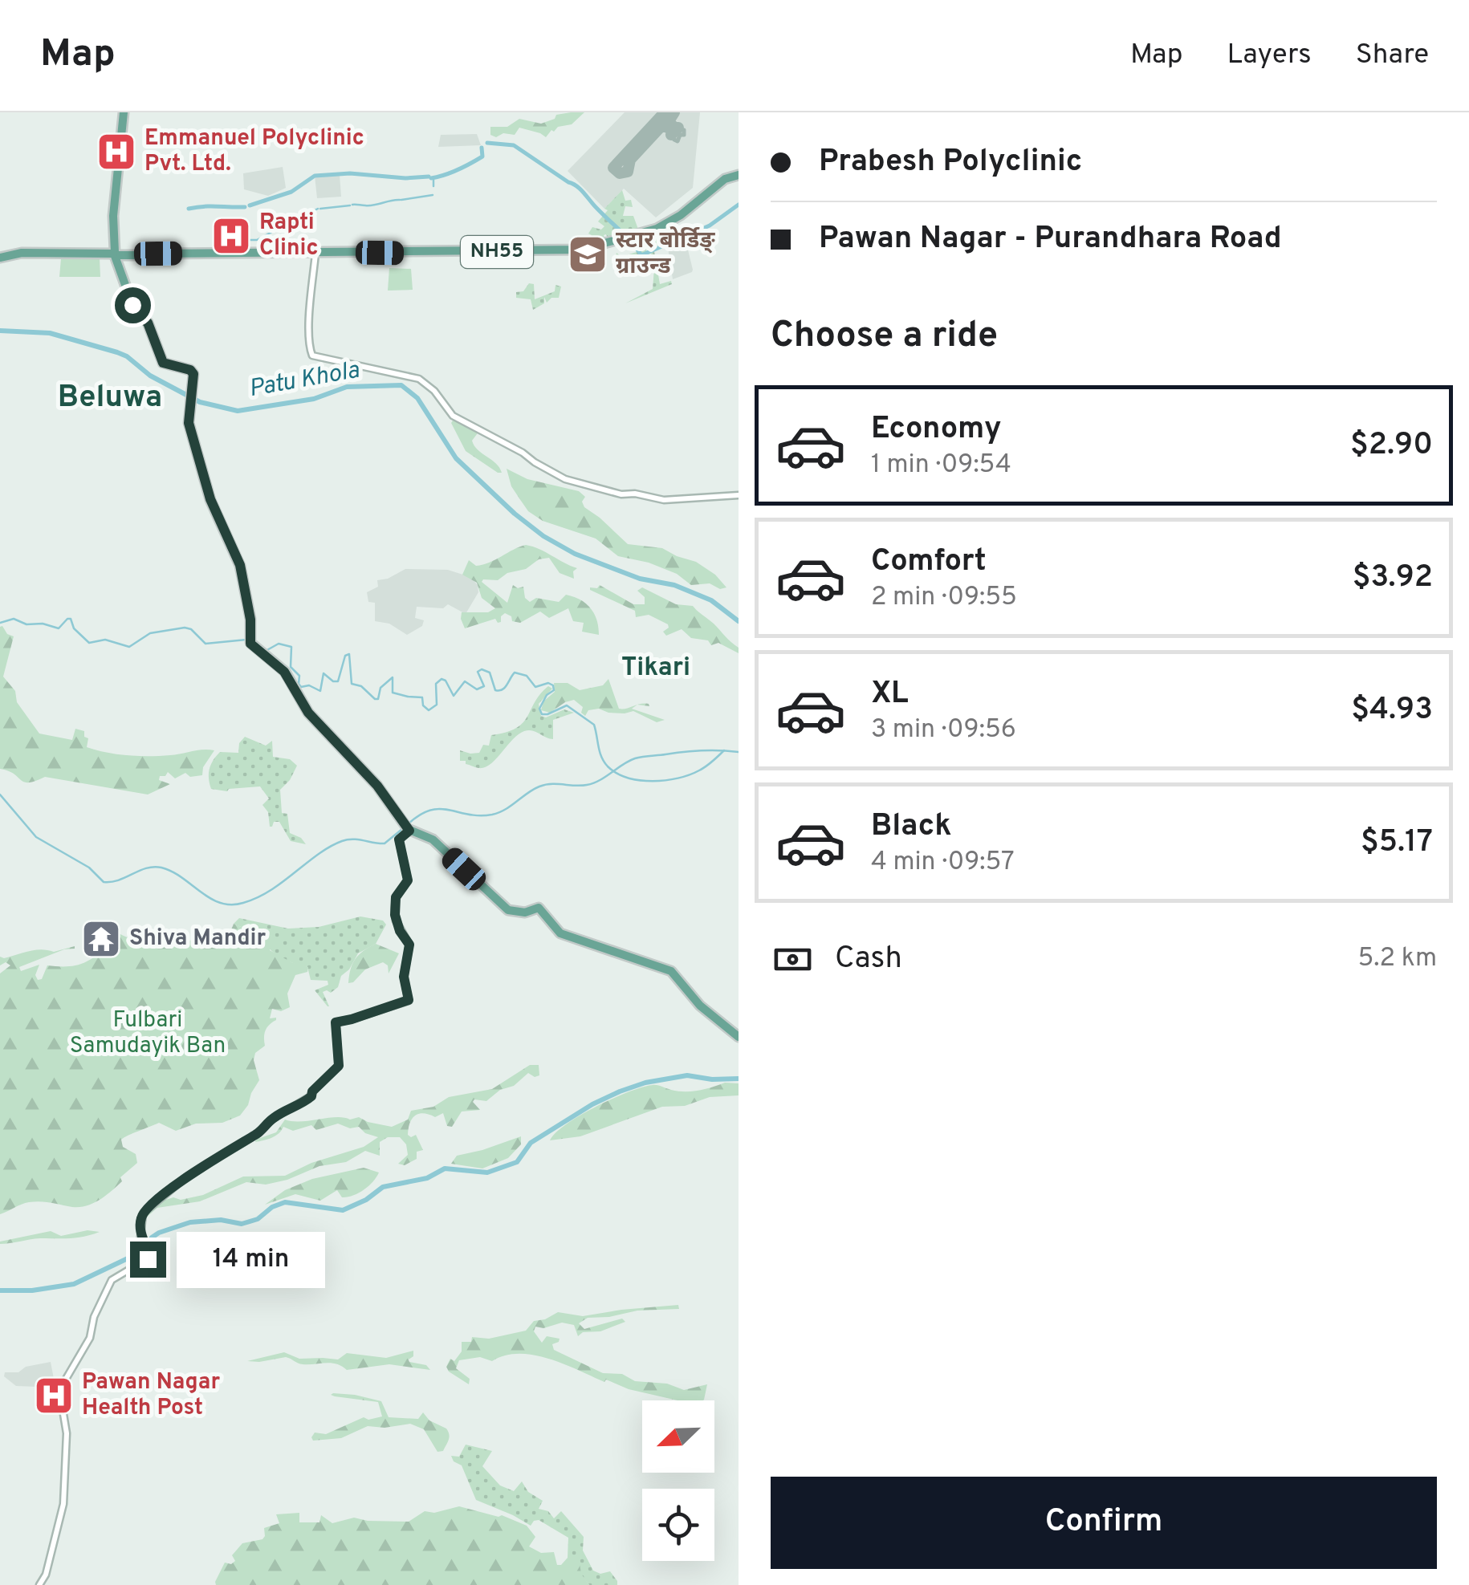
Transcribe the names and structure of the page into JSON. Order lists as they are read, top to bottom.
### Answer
{
  "streets": {
    "main road": ["NH55"]
  },
  "districts": ["Beluwa", "Tikari"],
  "water": ["Patu Khola"],
  "parks": ["Fulbari Samudayik Ban"],
  "places": {
    "hospital": ["Emmanuel Polyclinic Pvt. Ltd.", "Rapti Clinic", "Pawan Nagar Health Post"],
    "school or university": ["स्टार बोर्डिङ् ग्राउन्ड"],
    "temple": ["Shiva Mandir"]
  },
  "north": "bottom left",
  "page": {
    "header": "Map",
    "nav": ["Map", "Layers", "Share"],
    "banner": ["Prabesh Polyclinic", "Pawan Nagar - Purandhara Road"],
    "heading": "Choose a ride",
    "list": [
      {
        "name": "Economy",
        "note": "1 min · 09:54",
        "value": "$2.90"
      },
      {
        "name": "Comfort",
        "note": "2 min · 09:55",
        "value": "$3.92"
      },
      {
        "name": "XL",
        "note": "3 min · 09:56",
        "value": "$4.93"
      },
      {
        "name": "Black",
        "note": "4 min · 09:57",
        "value": "$5.17"
      }
    ],
    "pay": ["Cash", "5.2 km"],
    "bubble": "14 min",
    "buttons": "Confirm"
  }
}
